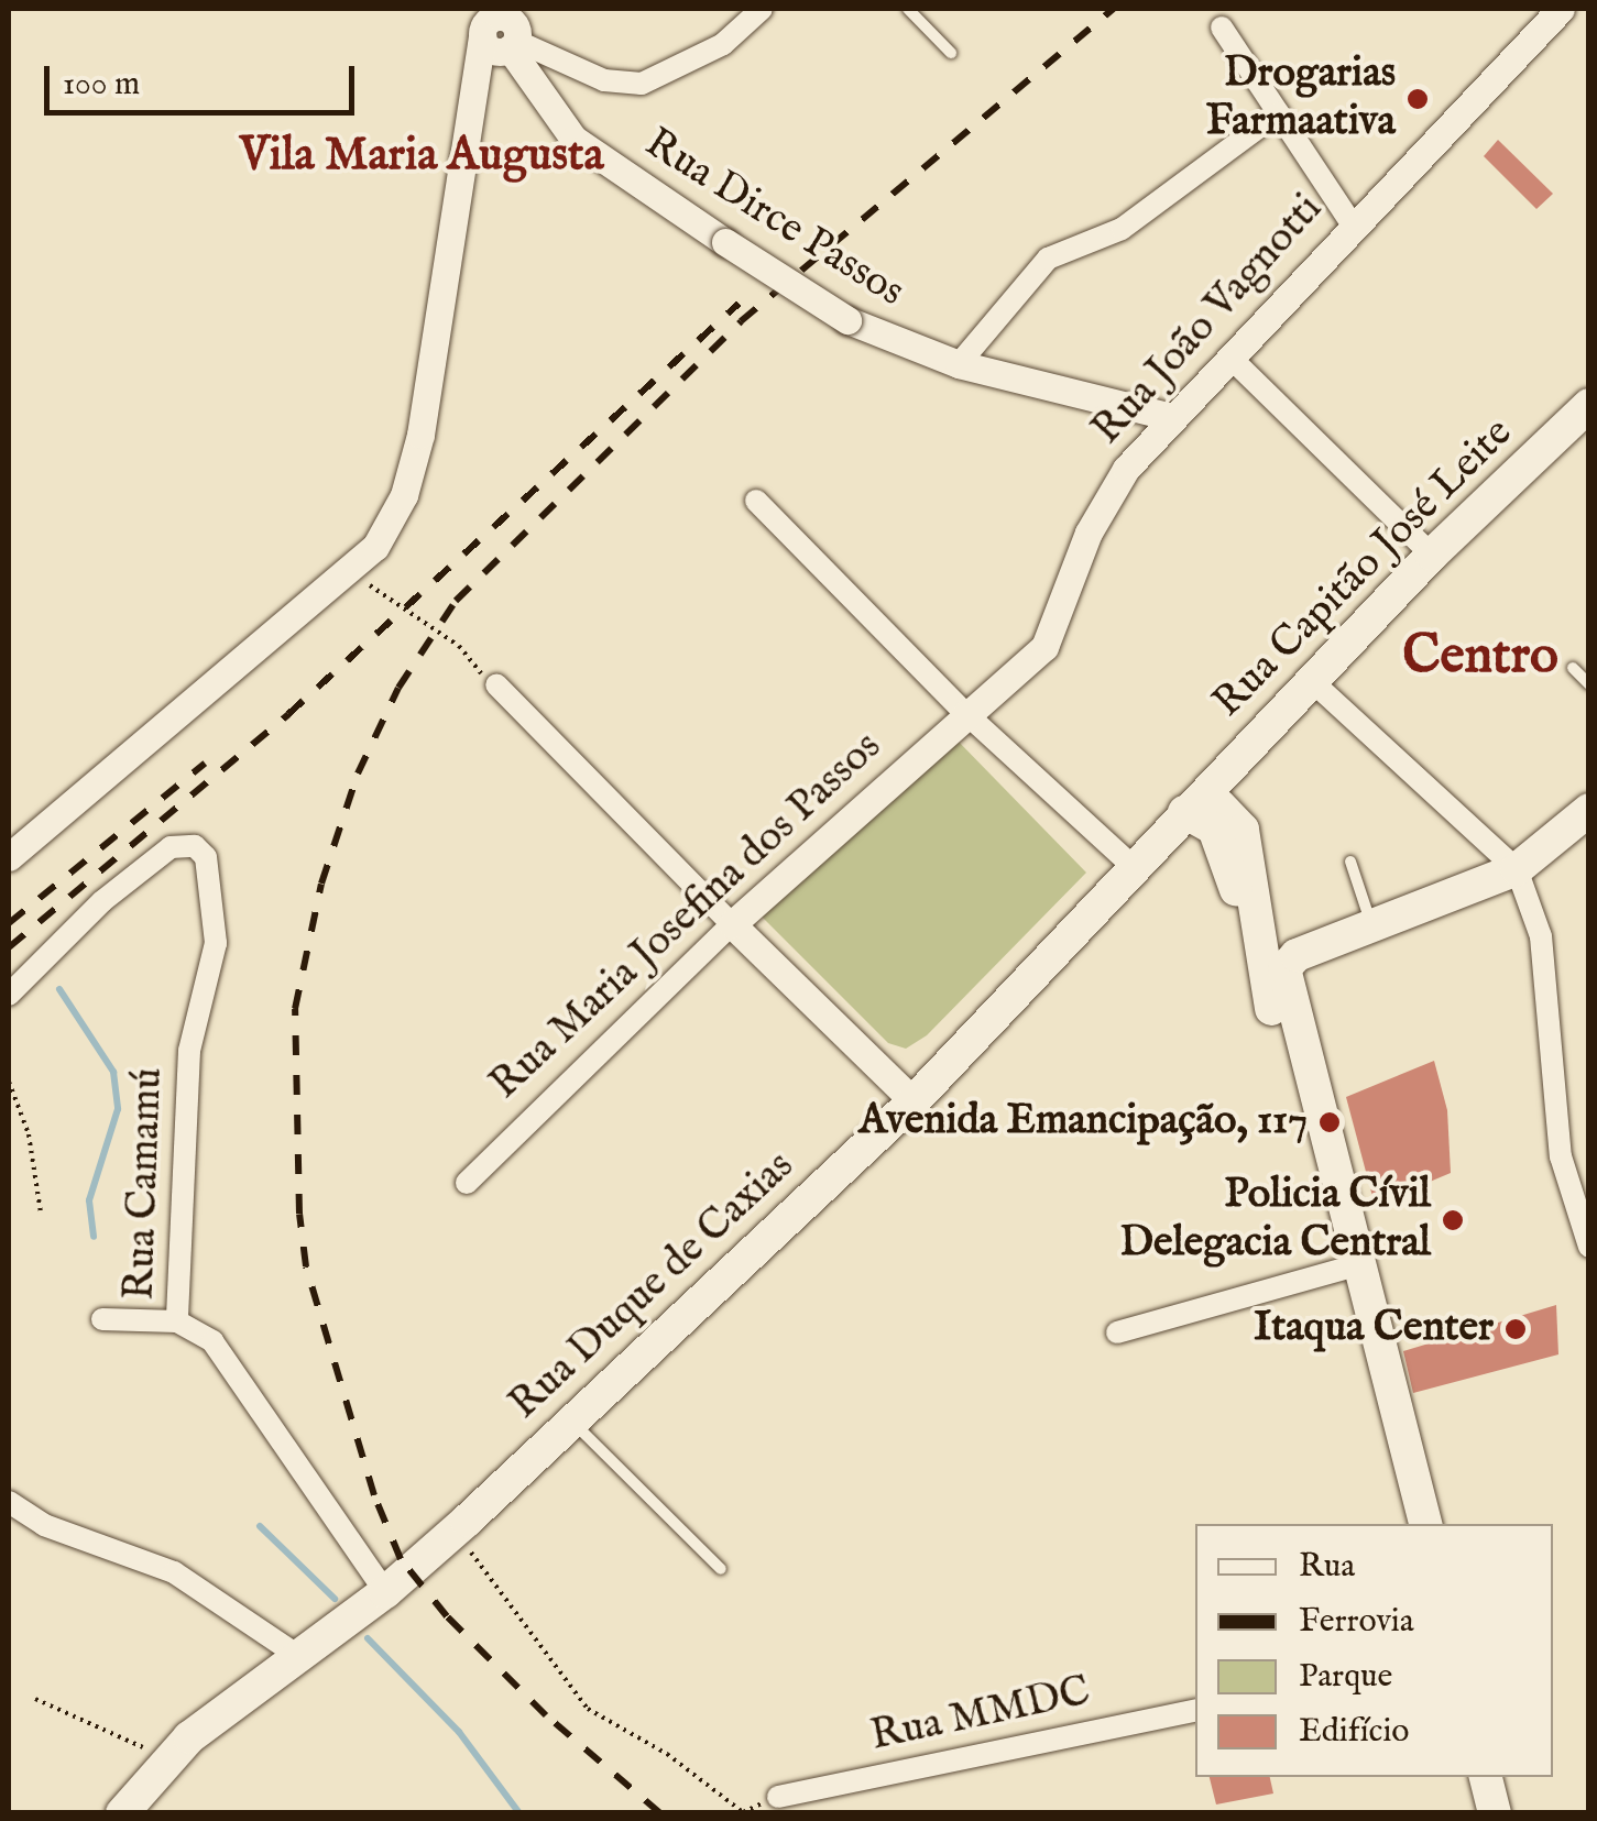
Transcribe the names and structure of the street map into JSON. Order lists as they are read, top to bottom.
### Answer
{
  "streets": {
    "main road": ["Rua Capitão José Leite", "Rua Duque de Caxias"],
    "street": [
      "Rua Dirce Passos",
      "Rua João Vagnotti",
      "Rua Maria Josefina dos Passos",
      "Rua Camamú",
      "Rua MMDC"
    ]
  },
  "crossings": [
    ["Rua Dirce Passos", "Rua João Vagnotti"],
    ["Rua João Vagnotti", "Rua Maria Josefina dos Passos"],
    ["Rua Capitão José Leite", "Rua Duque de Caxias"],
    ["Rua Camamú", "Rua Duque de Caxias"]
  ],
  "districts": ["Vila Maria Augusta", "Centro"],
  "places": [
    "Drogarias Farmaativa",
    "Avenida Emancipação, 117",
    "Policia Cívil Delegacia Central",
    "Itaqua Center"
  ],
  "legend": [
    "Rua",
    "Ferrovia",
    "Parque",
    "Edifício"
  ],
  "scale_bar": "100 m"
}
